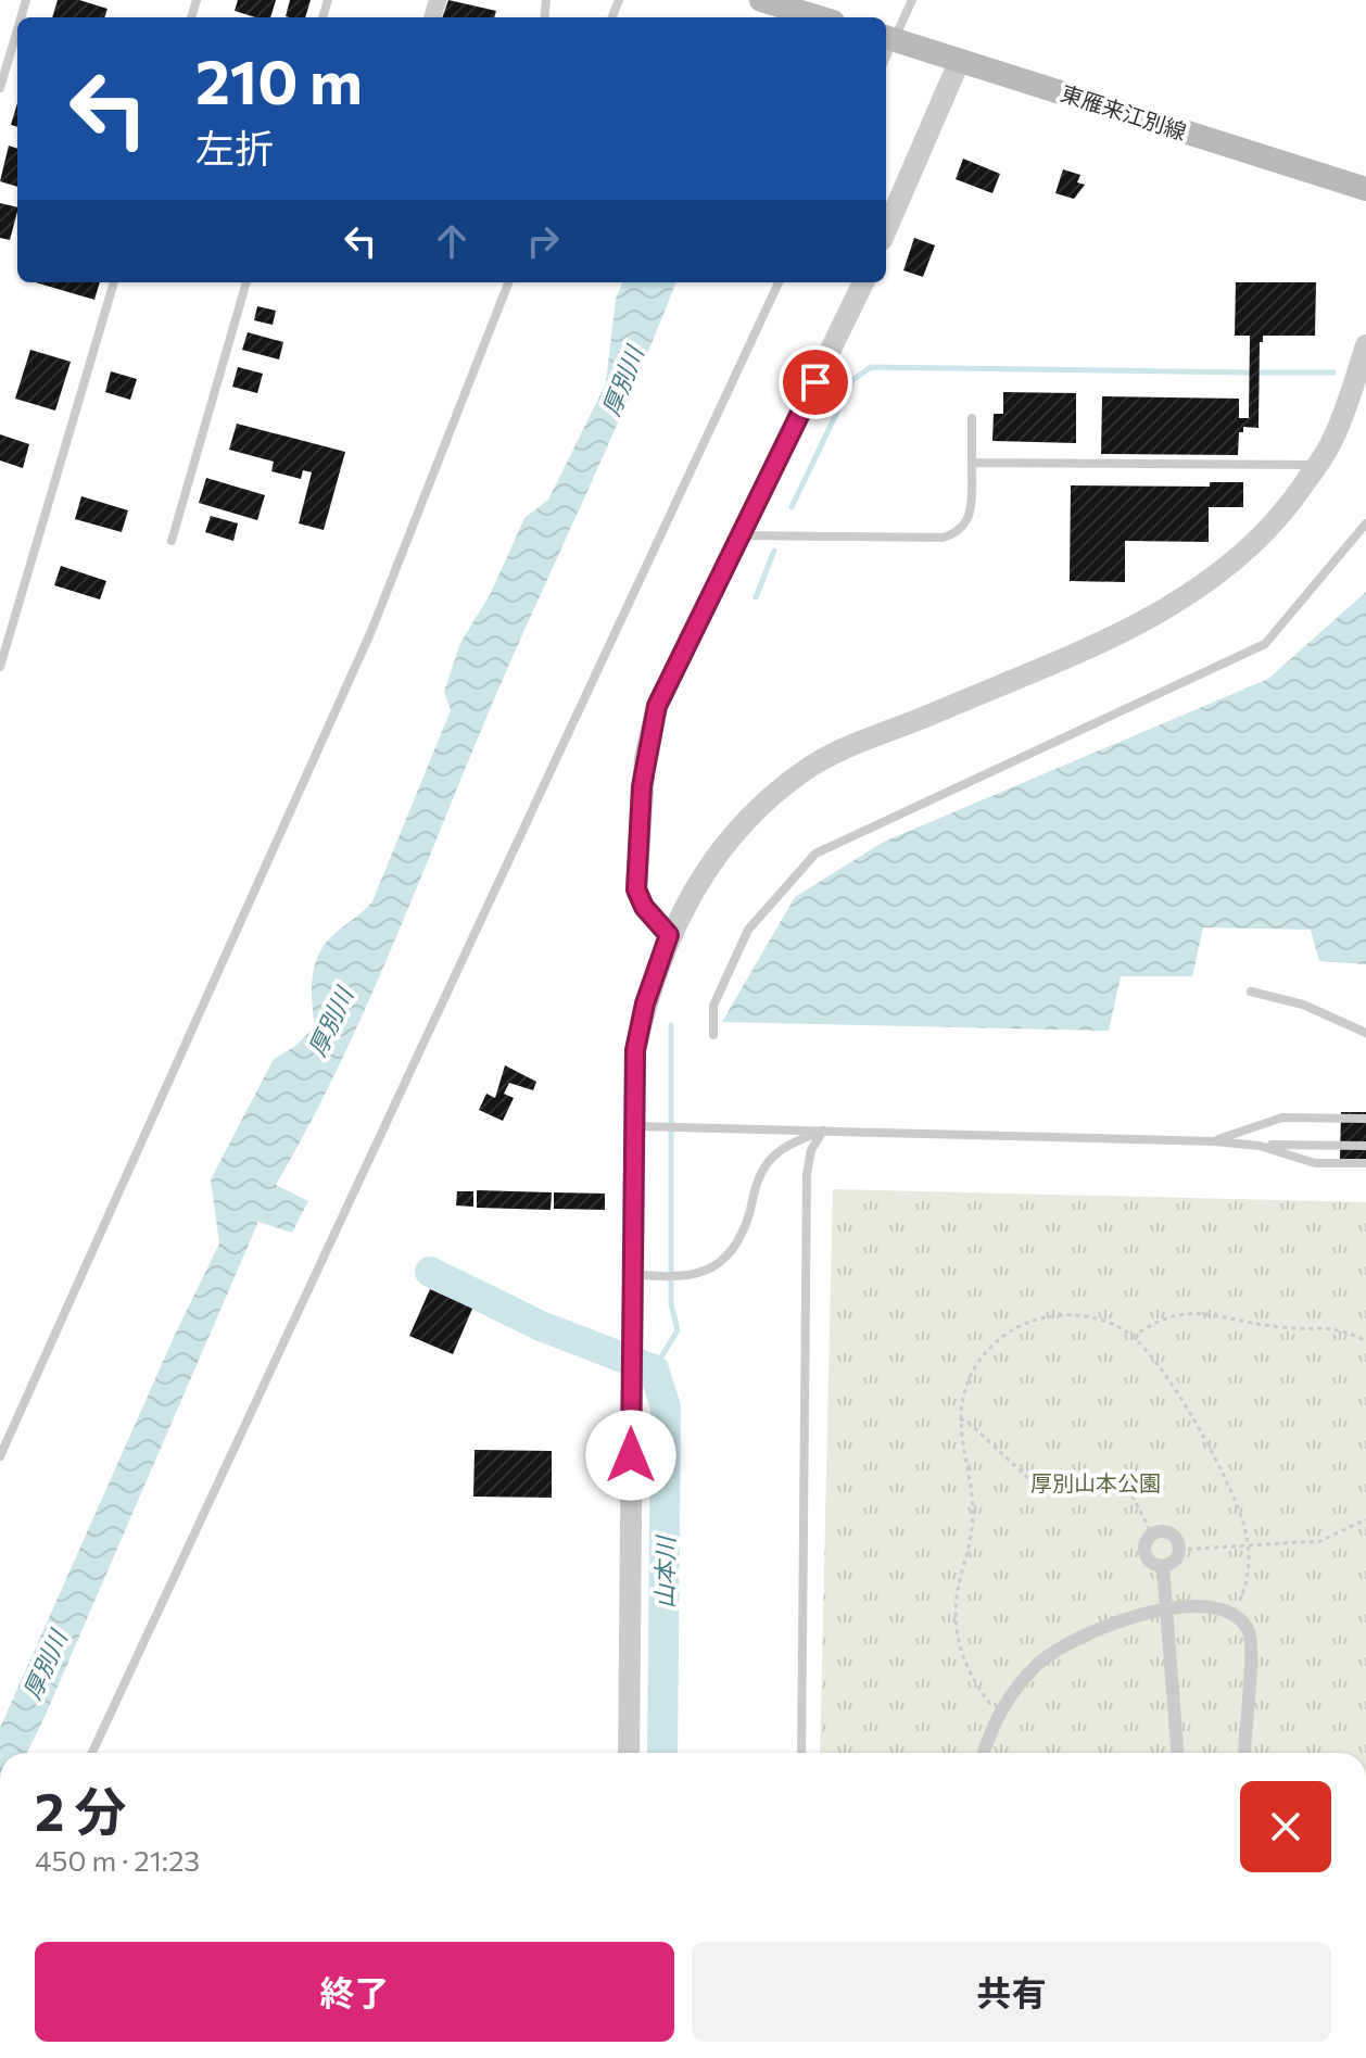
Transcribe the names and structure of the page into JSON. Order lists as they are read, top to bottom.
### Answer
{
  "streets": {
    "main road": ["東雁来江別線"]
  },
  "water": ["厚別川", "山本川"],
  "parks": ["厚別山本公園"],
  "page": {
    "turn": ["210 m", "左折"],
    "heading": ["2 分", "450 m · 21:23"],
    "buttons": ["終了", "共有"]
  }
}
